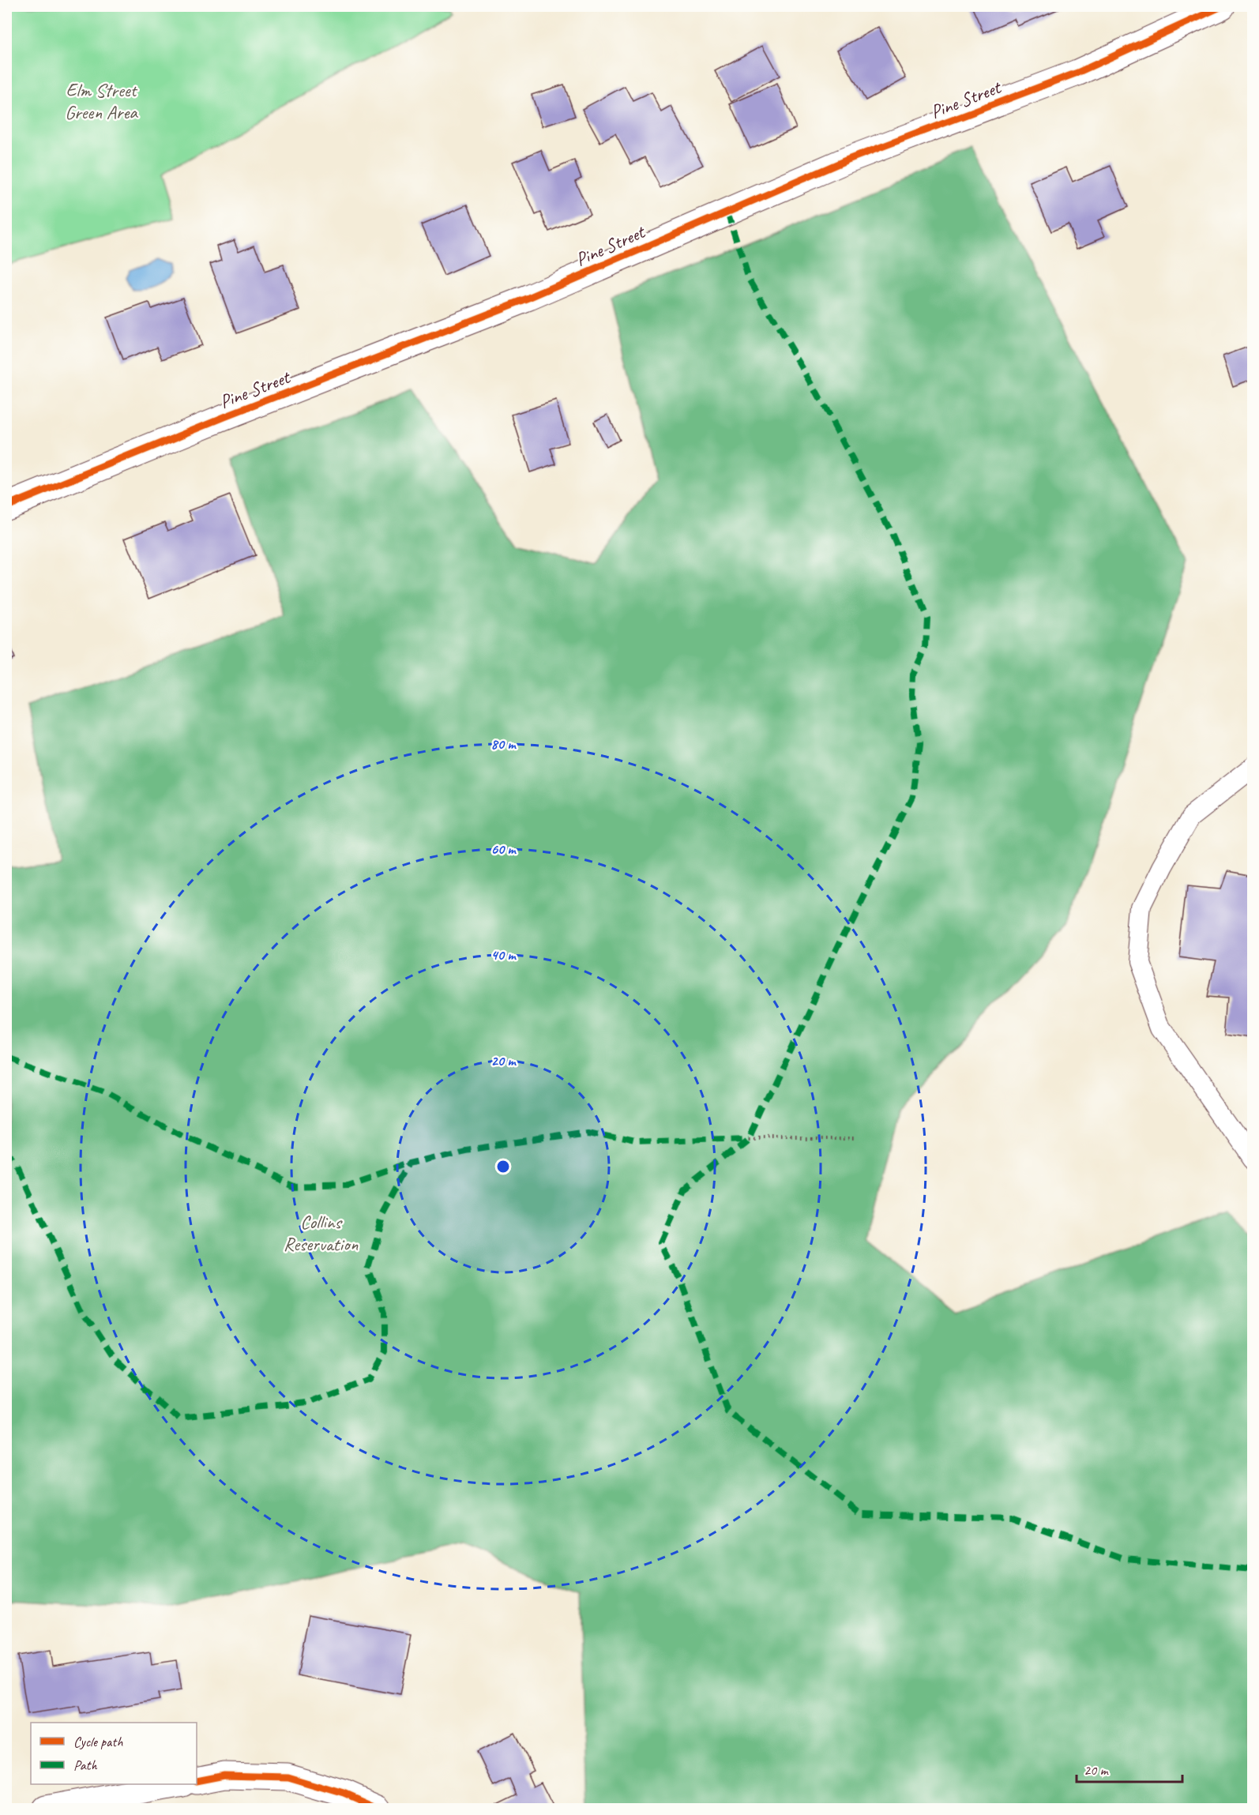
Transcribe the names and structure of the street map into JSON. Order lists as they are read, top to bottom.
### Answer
{
  "streets": {
    "street": ["Pine Street"]
  },
  "parks": ["Elm Street Green Area", "Collins Reservation"],
  "legend": ["Cycle path", "Path"],
  "scale_bar": "20 m",
  "rings": [
    "80 m",
    "60 m",
    "40 m",
    "20 m"
  ]
}
